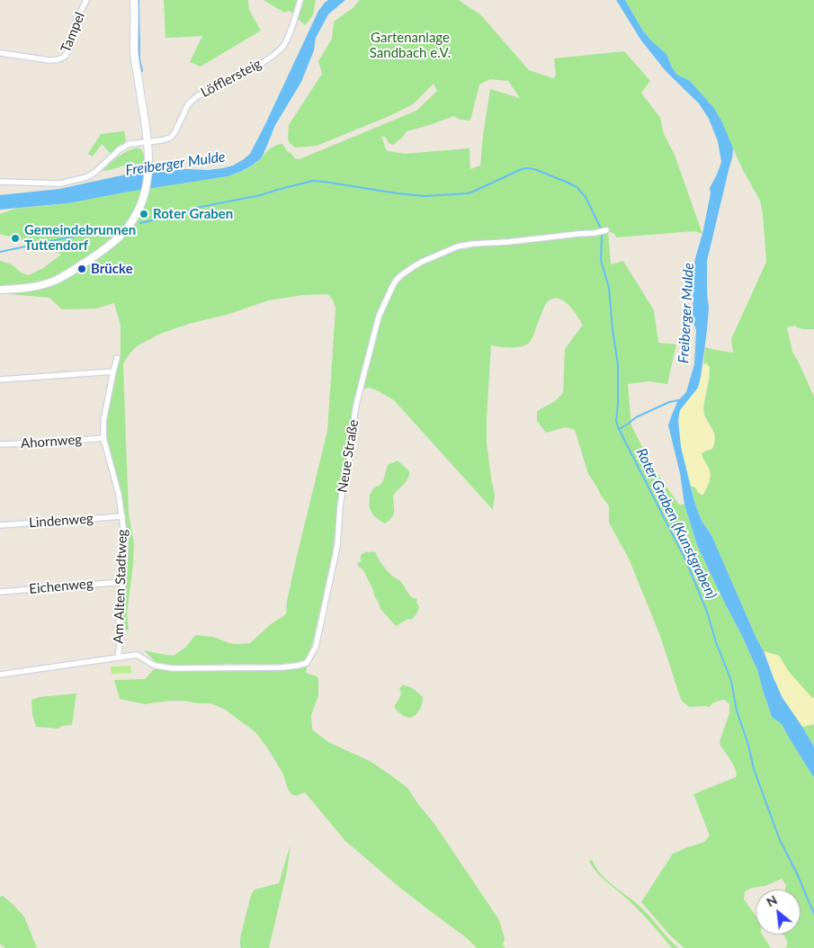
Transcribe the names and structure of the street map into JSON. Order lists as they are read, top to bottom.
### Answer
{
  "streets": {
    "street": [
      "Tampel",
      "Löfflersteig",
      "Ahornweg",
      "Neue Straße",
      "Lindenweg",
      "Eichenweg",
      "Am Alten Stadtweg"
    ]
  },
  "crossings": [
    ["Ahornweg", "Am Alten Stadtweg"],
    ["Neue Straße", "Am Alten Stadtweg"],
    ["Lindenweg", "Am Alten Stadtweg"],
    ["Eichenweg", "Am Alten Stadtweg"]
  ],
  "water": ["Freiberger Mulde", "Roter Graben (Kunstgraben)"],
  "parks": ["Gartenanlage Sandbach e.V."],
  "places": ["Roter Graben", "Gemeindebrunnen Tuttendorf", "Brücke"],
  "north": "top left"
}
